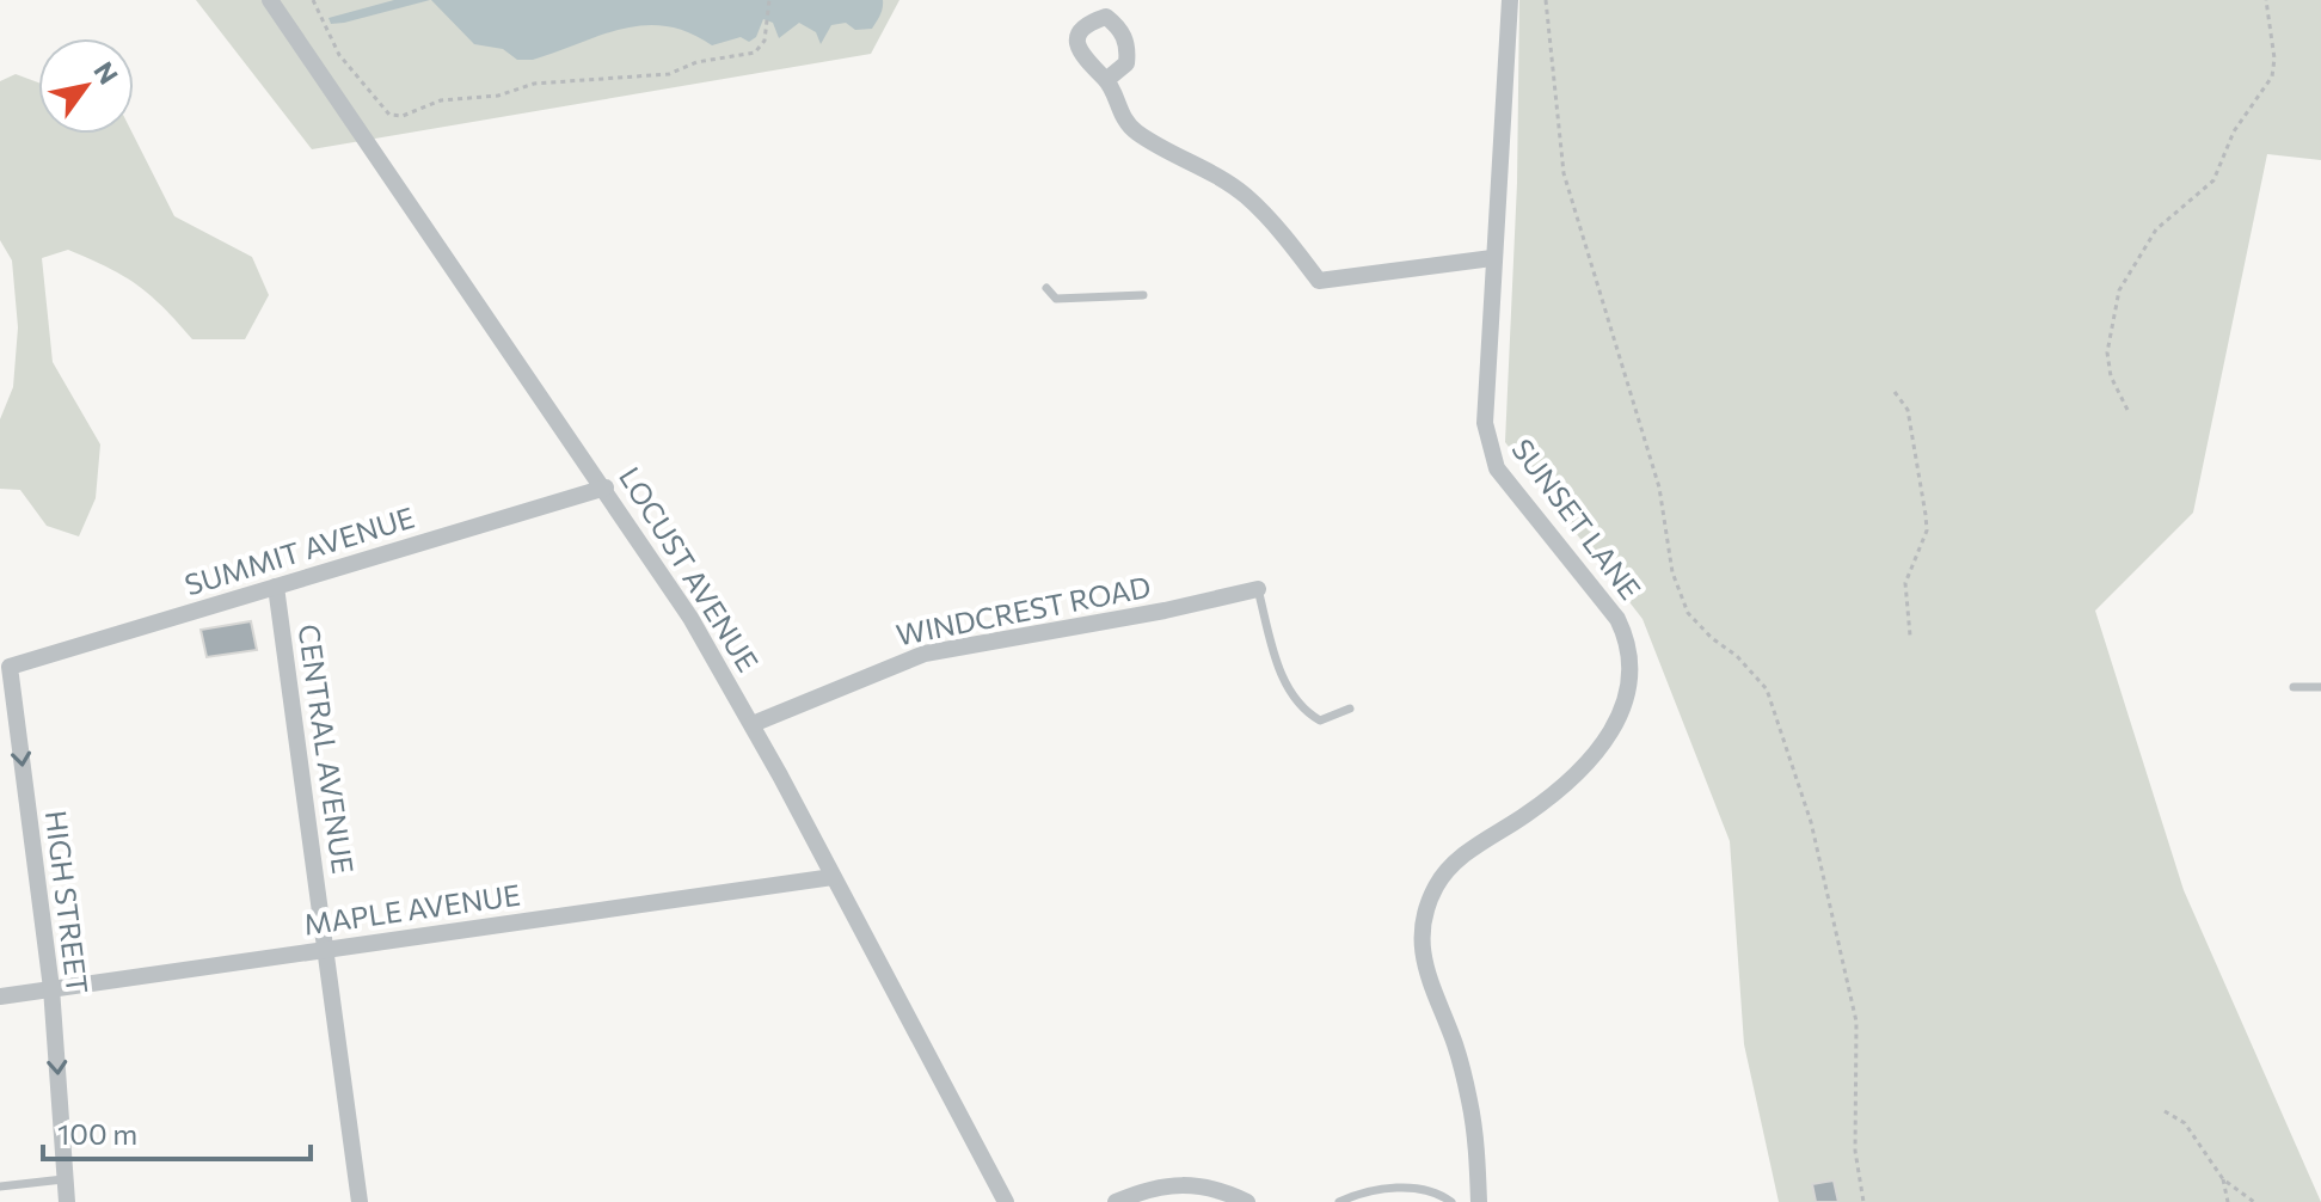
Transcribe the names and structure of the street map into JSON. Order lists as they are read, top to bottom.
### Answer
{
  "streets": {
    "street": [
      "SUNSET LANE",
      "SUMMIT AVENUE",
      "LOCUST AVENUE",
      "WINDCREST ROAD",
      "CENTRAL AVENUE",
      "HIGH STREET",
      "MAPLE AVENUE"
    ]
  },
  "crossings": [
    ["SUMMIT AVENUE", "LOCUST AVENUE"],
    ["SUMMIT AVENUE", "CENTRAL AVENUE"],
    ["SUMMIT AVENUE", "HIGH STREET"],
    ["LOCUST AVENUE", "WINDCREST ROAD"],
    ["LOCUST AVENUE", "MAPLE AVENUE"],
    ["CENTRAL AVENUE", "MAPLE AVENUE"],
    ["HIGH STREET", "MAPLE AVENUE"]
  ],
  "one_way": ["HIGH STREET"],
  "scale_bar": "100 m",
  "north": "top right"
}
